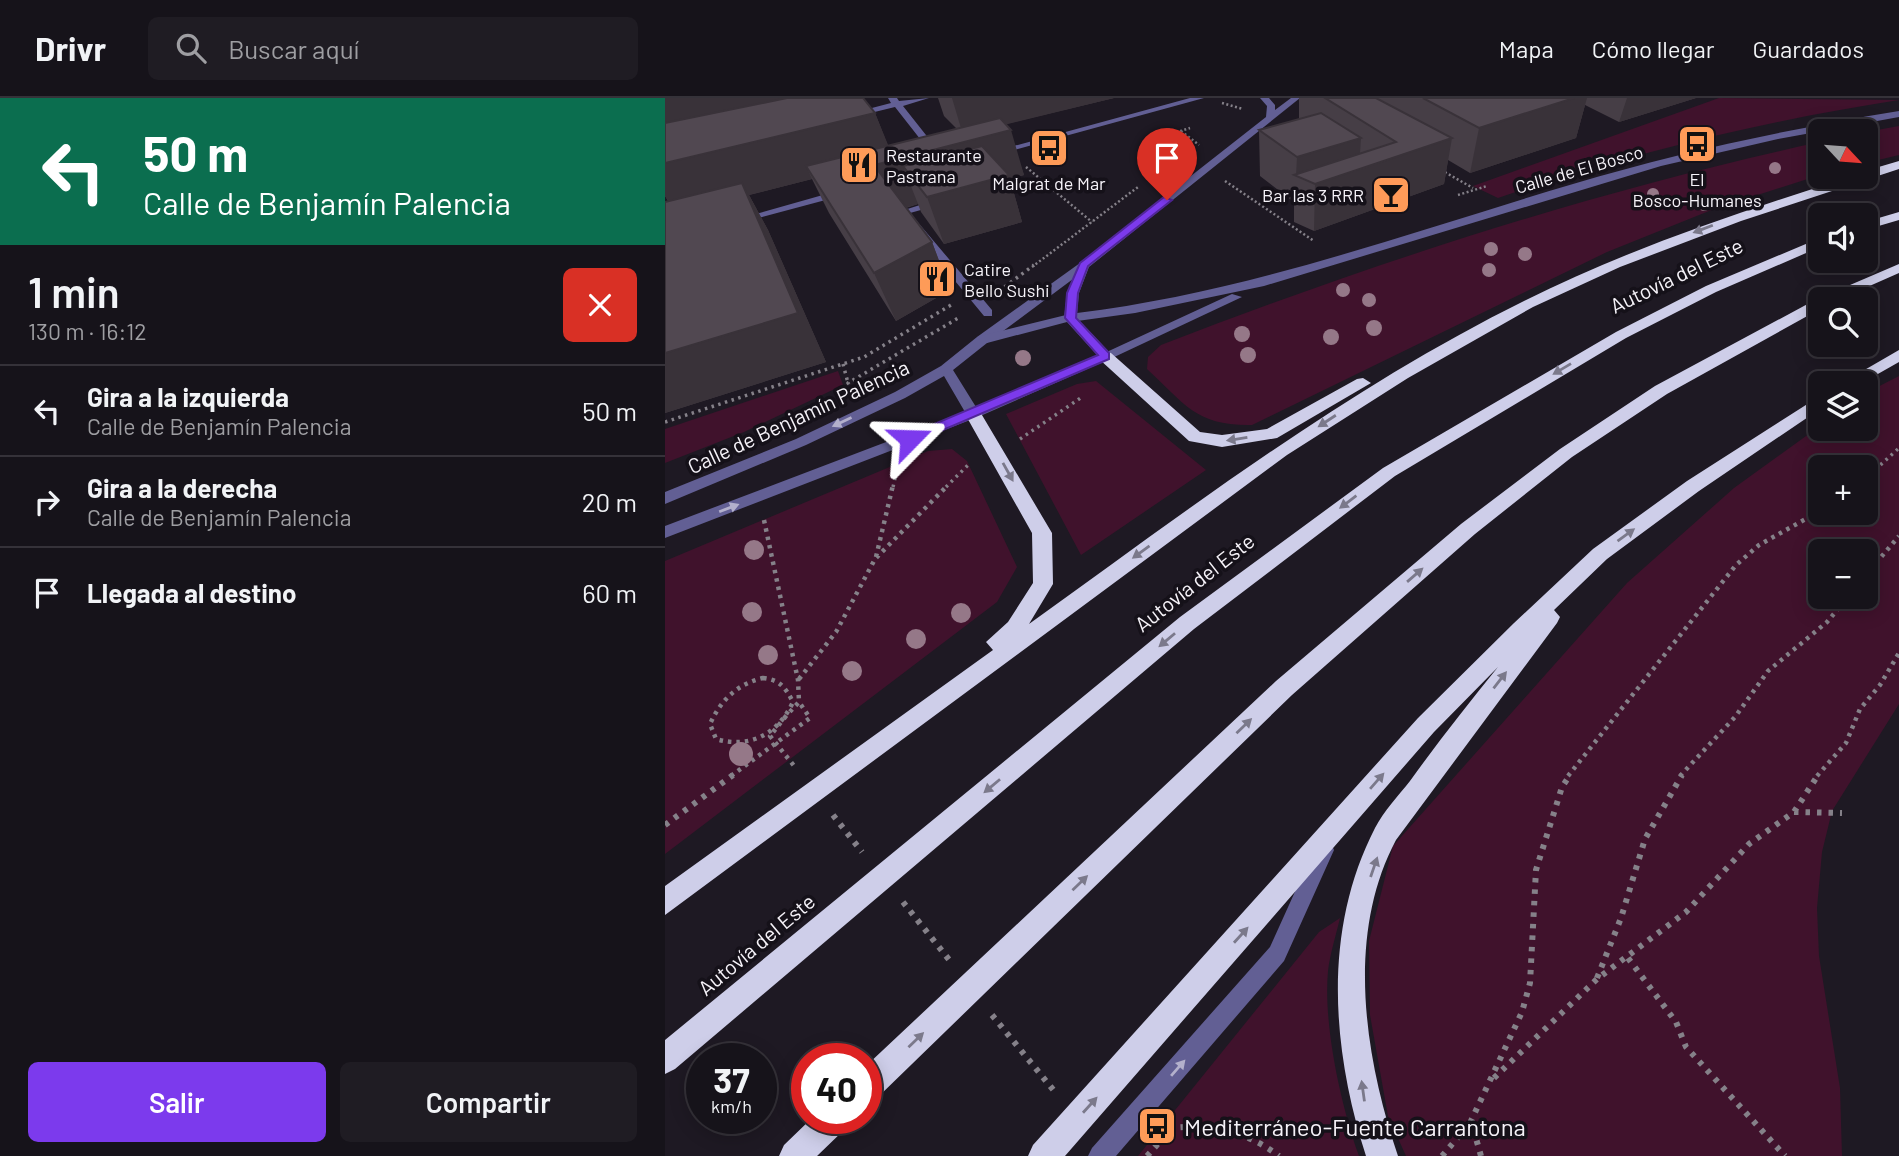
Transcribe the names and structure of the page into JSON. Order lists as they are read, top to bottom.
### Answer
{
  "streets": {
    "highway": ["Autovía del Este"],
    "street": ["Calle de El Bosco", "Calle de Benjamín Palencia"]
  },
  "crossings": [
    ["Calle de El Bosco", "Calle de Benjamín Palencia"]
  ],
  "places": {
    "bus stop": ["El Bosco-Humanes", "Malgrat de Mar", "Mediterráneo-Fuente Carrantona"],
    "restaurant": ["Restaurante Pastrana", "Catire Bello Sushi"],
    "bar": ["Bar las 3 RRR"]
  },
  "north": "bottom right",
  "page": {
    "header": "Drivr",
    "search": "Buscar aquí",
    "nav": ["Mapa", "Cómo llegar", "Guardados"],
    "turn": ["50 m", "Calle de Benjamín Palencia"],
    "map_buttons": ["+", "−"],
    "heading": ["1 min", "130 m · 16:12"],
    "list": [
      {
        "name": "Gira a la izquierda",
        "note": "Calle de Benjamín Palencia",
        "value": "50 m"
      },
      {
        "name": "Gira a la derecha",
        "note": "Calle de Benjamín Palencia",
        "value": "20 m"
      },
      {
        "name": "Llegada al destino",
        "value": "60 m"
      }
    ],
    "speed": "37 km/h",
    "limit": "40",
    "buttons": ["Salir", "Compartir"]
  }
}
